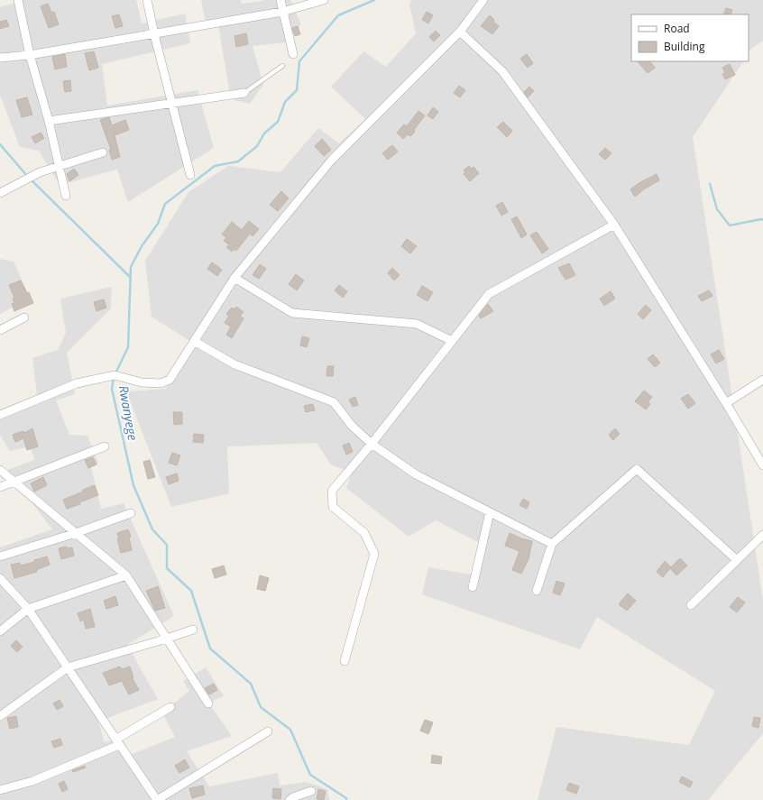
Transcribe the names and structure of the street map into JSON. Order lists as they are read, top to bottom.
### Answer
{
  "water": ["Rwanyege"],
  "legend": ["Road", "Building"]
}
